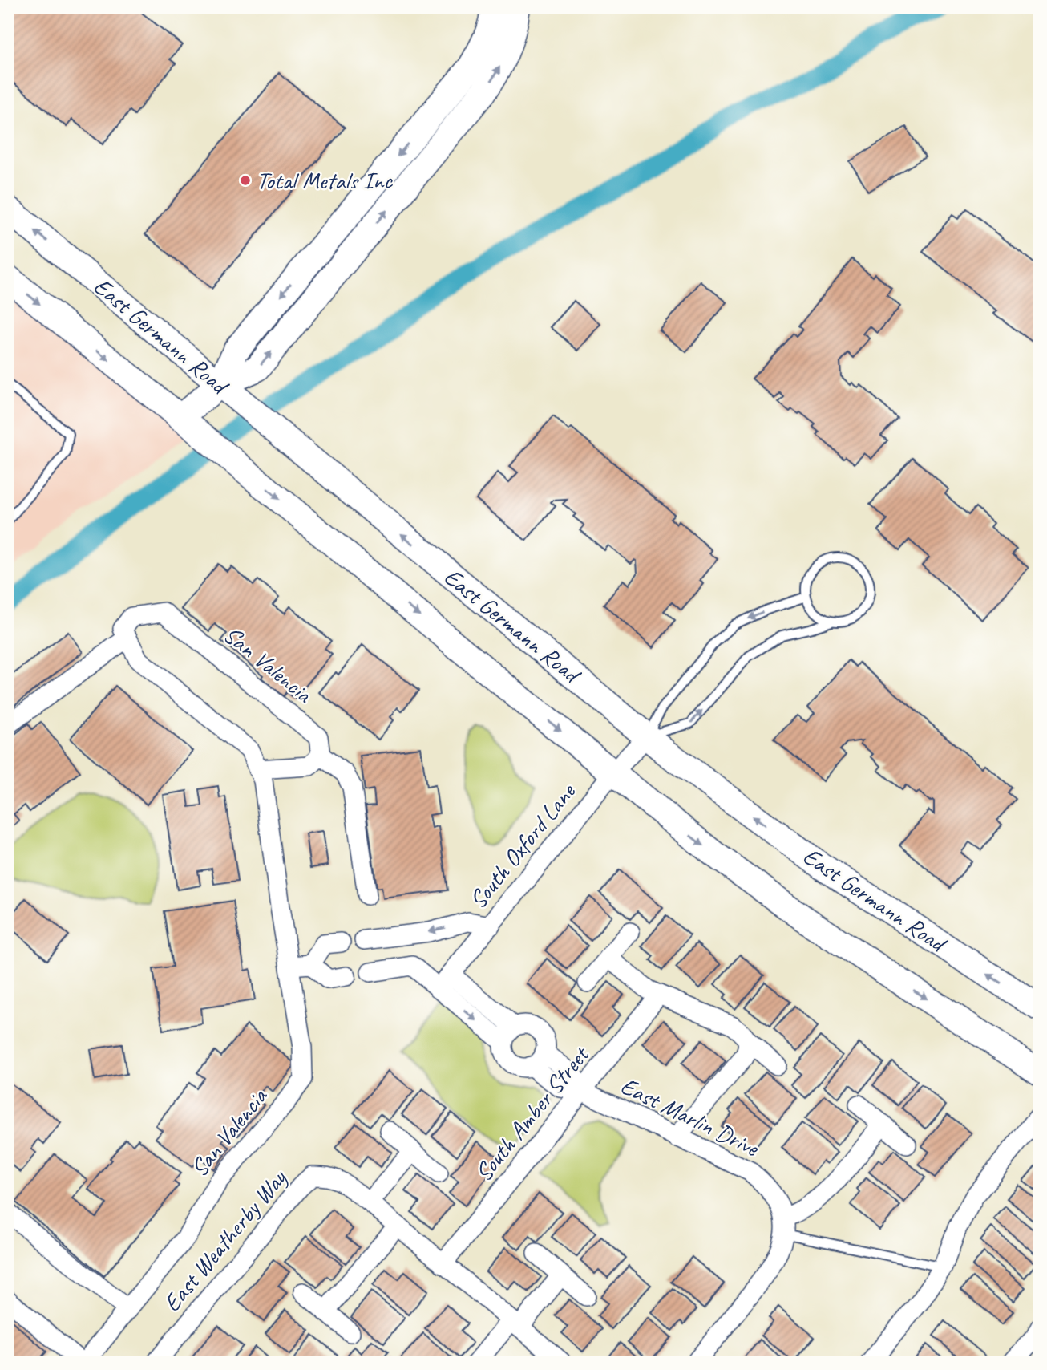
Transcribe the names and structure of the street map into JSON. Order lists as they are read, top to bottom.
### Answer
{
  "streets": {
    "main road": ["East Germann Road"],
    "street": [
      "San Valencia",
      "South Oxford Lane",
      "South Amber Street",
      "East Marlin Drive",
      "East Weatherby Way"
    ]
  },
  "crossings": [
    ["East Germann Road", "South Oxford Lane"],
    ["South Oxford Lane", "East Marlin Drive"],
    ["South Amber Street", "East Marlin Drive"],
    ["South Amber Street", "East Weatherby Way"]
  ],
  "places": ["Total Metals Inc"]
}
